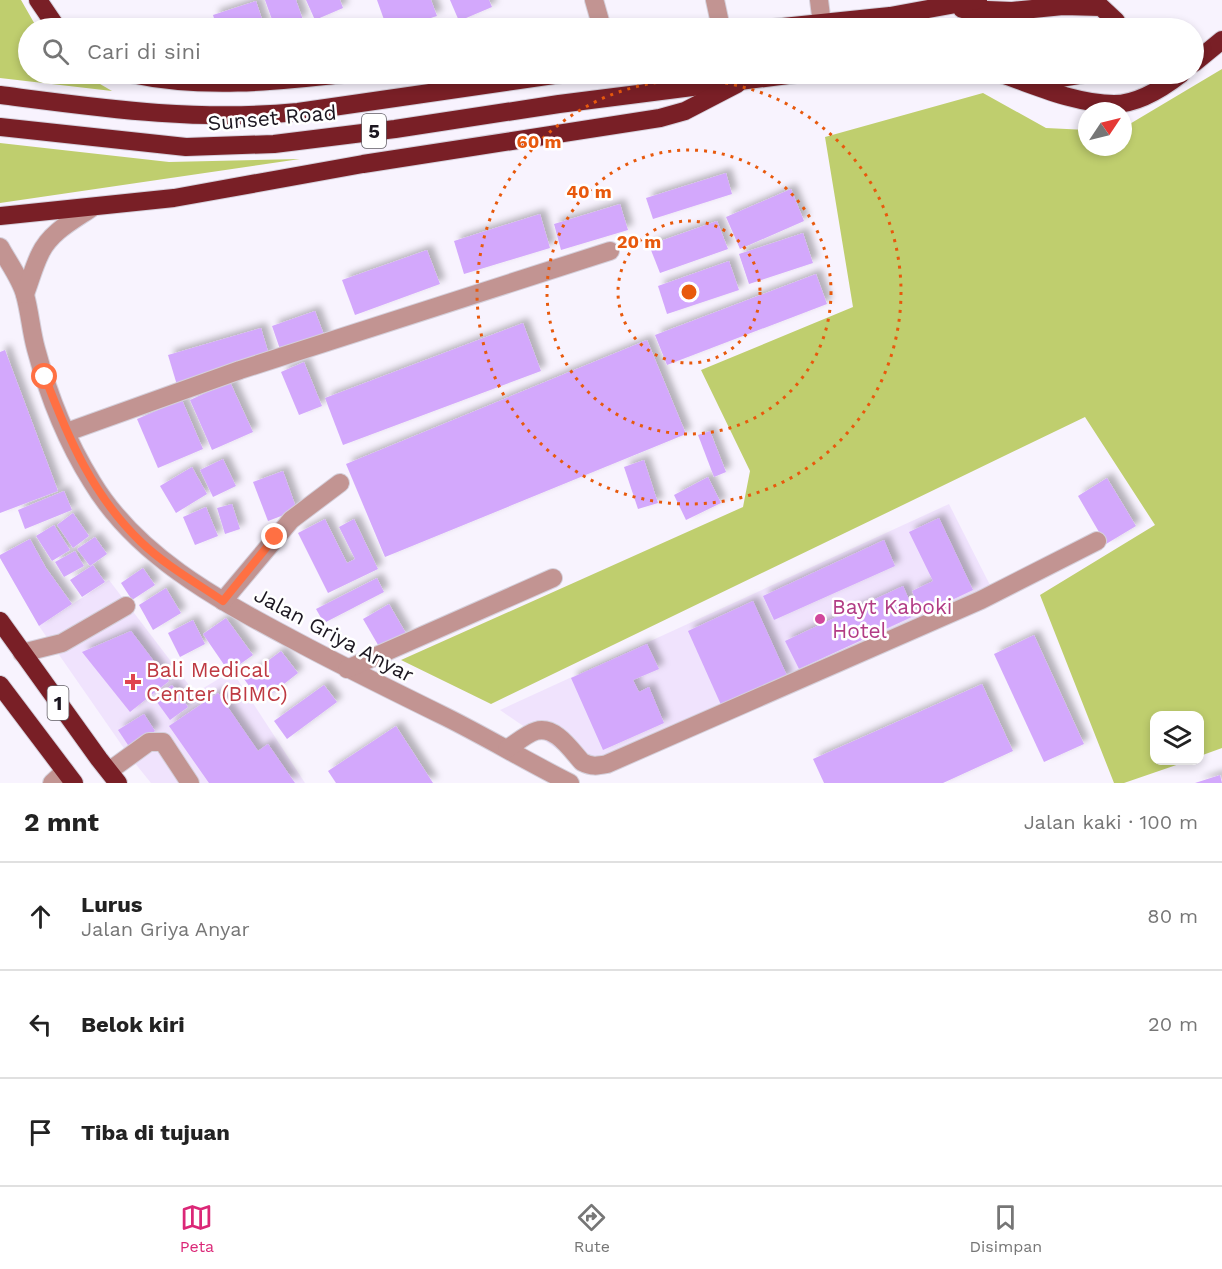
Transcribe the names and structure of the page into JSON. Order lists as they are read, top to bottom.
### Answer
{
  "streets": {
    "highway": ["Sunset Road", "5", "1"],
    "street": ["Jalan Griya Anyar"]
  },
  "places": {
    "other": ["Bayt Kaboki Hotel"],
    "health": ["Bali Medical Center (BIMC)"]
  },
  "north": "top right",
  "page": {
    "search": "Cari di sini",
    "heading": ["2 mnt", "Jalan kaki · 100 m"],
    "list": [
      ["Lurus", "Jalan Griya Anyar", "80 m"],
      ["Belok kiri", "20 m"],
      "Tiba di tujuan"
    ],
    "nav": ["Peta", "Rute", "Disimpan"]
  },
  "rings": ["60 m", "40 m", "20 m"]
}
